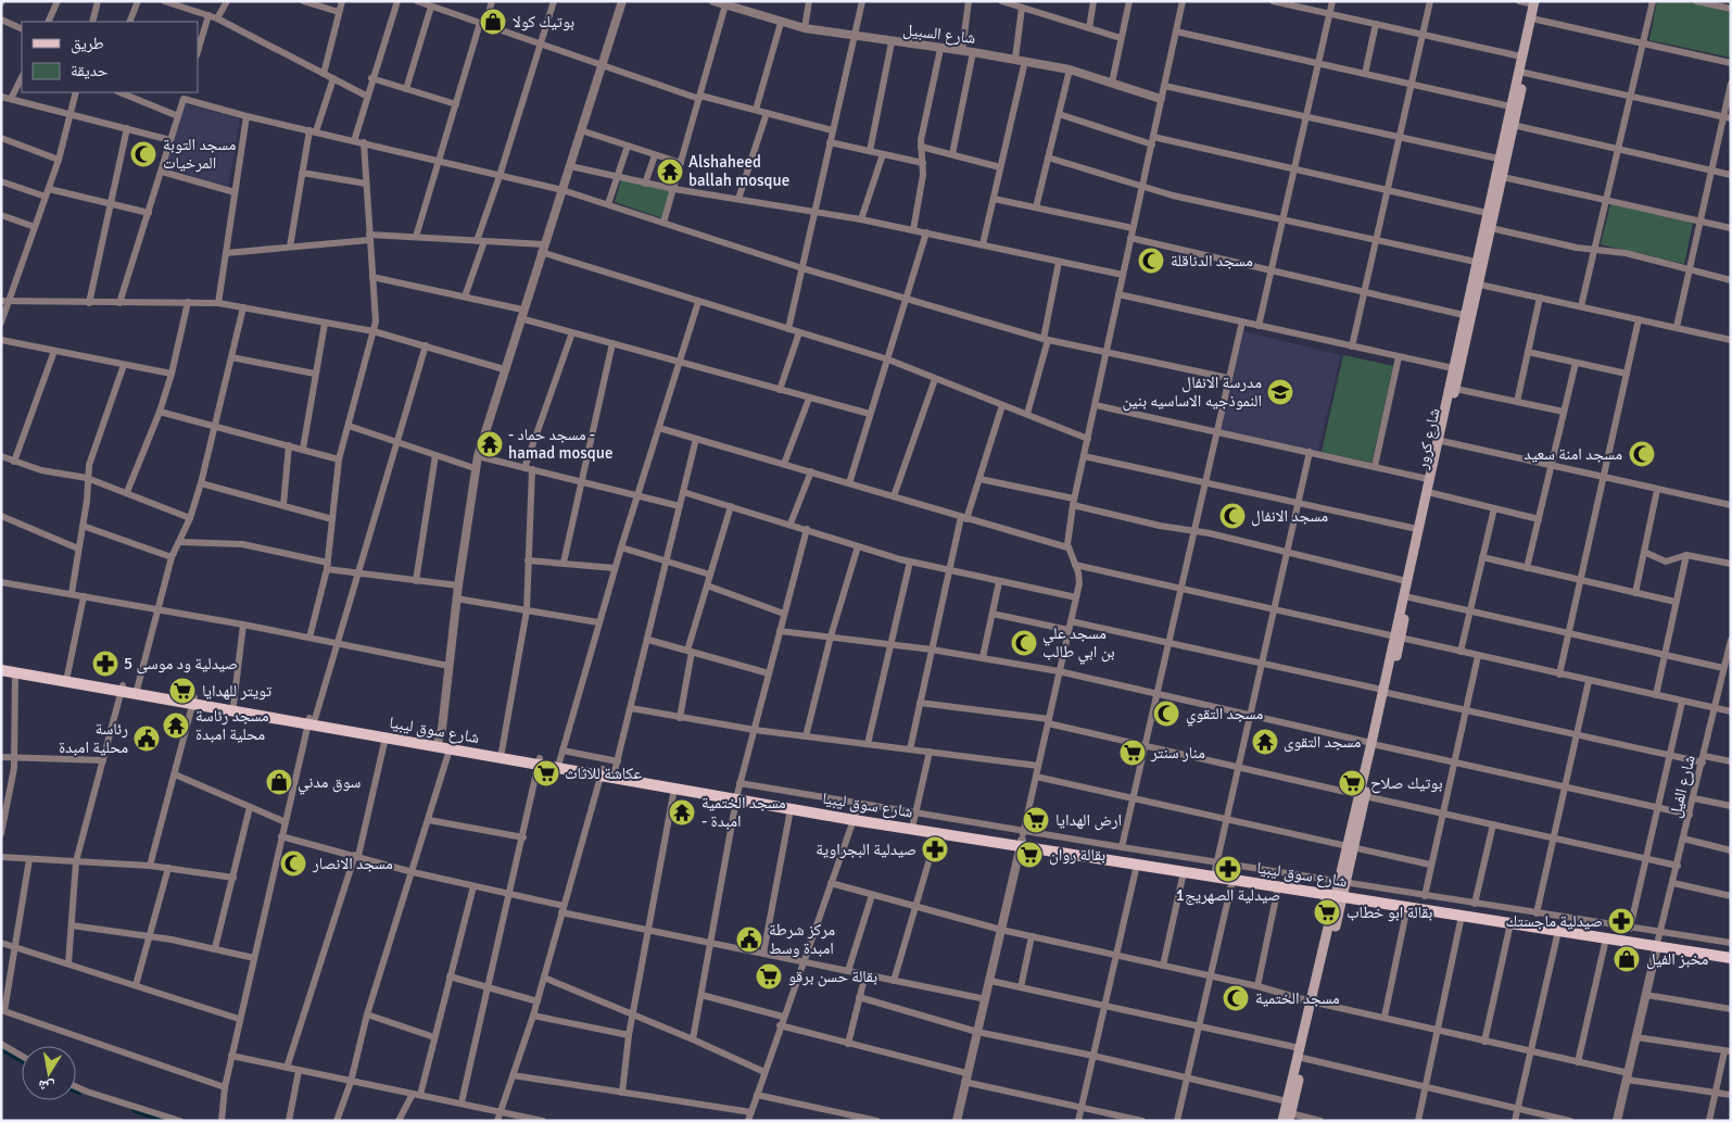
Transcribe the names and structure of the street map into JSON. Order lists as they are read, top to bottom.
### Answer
{
  "streets": {
    "main road": ["شارع كرور", "شارع سوق ليبيا"],
    "street": ["شارع السبيل", "شارع الفيل"]
  },
  "crossings": [
    ["شارع كرور", "شارع سوق ليبيا"],
    ["شارع سوق ليبيا", "شارع الفيل"]
  ],
  "places": {
    "shop": ["بوتيك كولا", "سوق مدني", "مخبز الفيل"],
    "mosque": [
      "مسجد التوبة المرخيات",
      "مسجد الدناقلة",
      "مسجد امنة سعيد",
      "مسجد الانفال",
      "مسجد علي بن ابي طالب",
      "مسجد التقوي",
      "مسجد الانصار",
      "مسجد الختمية"
    ],
    "temple": [
      "Alshaheed ballah mosque",
      "- مسجد حماد - hamad mosque",
      "مسجد رئاسة محلية امبدة",
      "مسجد التقوى",
      "مسجد الختمية - امبدة"
    ],
    "school or university": ["مدرسة الانفال النموذجيه الاساسيه بنين"],
    "pharmacy": [
      "صيدلية ود موسى 5",
      "صيدلية البجراوية",
      "صيدلية الصهريج1",
      "صيدلية ماجستك"
    ],
    "supermarket": [
      "تويتر للهدايا",
      "منار سنتر",
      "عكاشة للاثاث",
      "بوتيك صلاح",
      "ارض الهدايا",
      "بقالة روان",
      "بقالة ابو خطاب",
      "بقالة حسن برقو"
    ],
    "public building": ["رئاسة محلية امبدة", "مركز شرطة امبدة وسط"]
  },
  "legend": ["طريق", "حديقة"],
  "north": "bottom"
}
